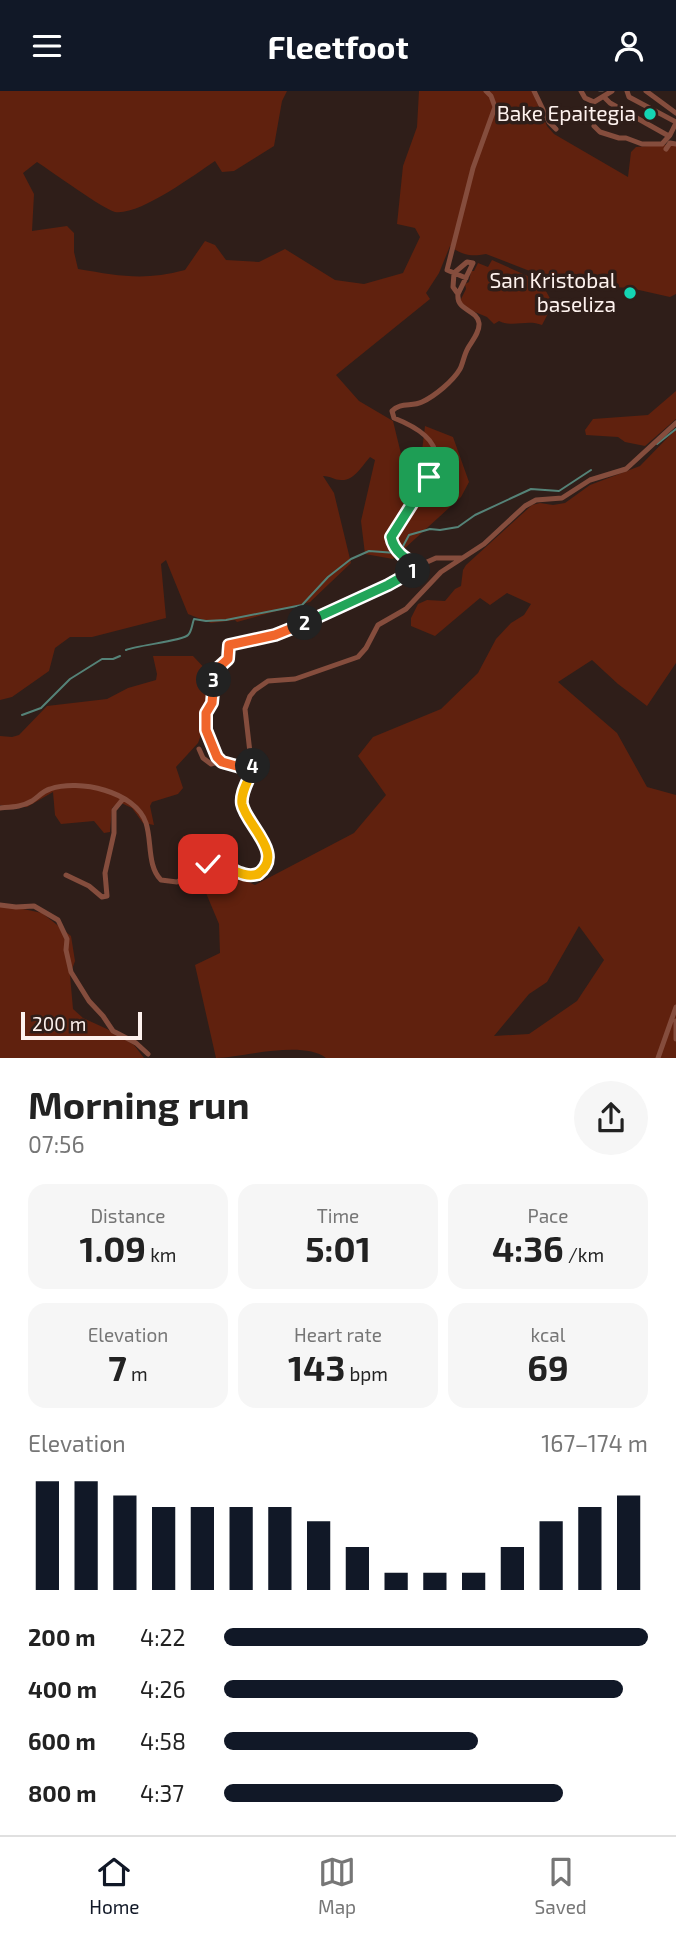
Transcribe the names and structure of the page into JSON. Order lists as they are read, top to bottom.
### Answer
{
  "places": ["Bake Epaitegia", "San Kristobal baseliza"],
  "scale_bar": "200 m",
  "page": {
    "header": "Fleetfoot",
    "pins": [
      "1",
      "2",
      "3",
      "4"
    ],
    "scale": "200 m",
    "heading": ["Morning run", "07:56"],
    "stats": [
      ["Distance", "1.09 km"],
      ["Time", "5:01"],
      ["Pace", "4:36 /km"],
      ["Elevation", "7 m"],
      ["Heart rate", "143 bpm"],
      ["kcal", "69"]
    ],
    "chart": ["Elevation", "167–174 m"],
    "list": [
      {
        "name": "200 m",
        "note": "4:22"
      },
      {
        "name": "400 m",
        "note": "4:26"
      },
      {
        "name": "600 m",
        "note": "4:58"
      },
      {
        "name": "800 m",
        "note": "4:37"
      }
    ],
    "tabs": ["Home", "Map", "Saved"]
  }
}
